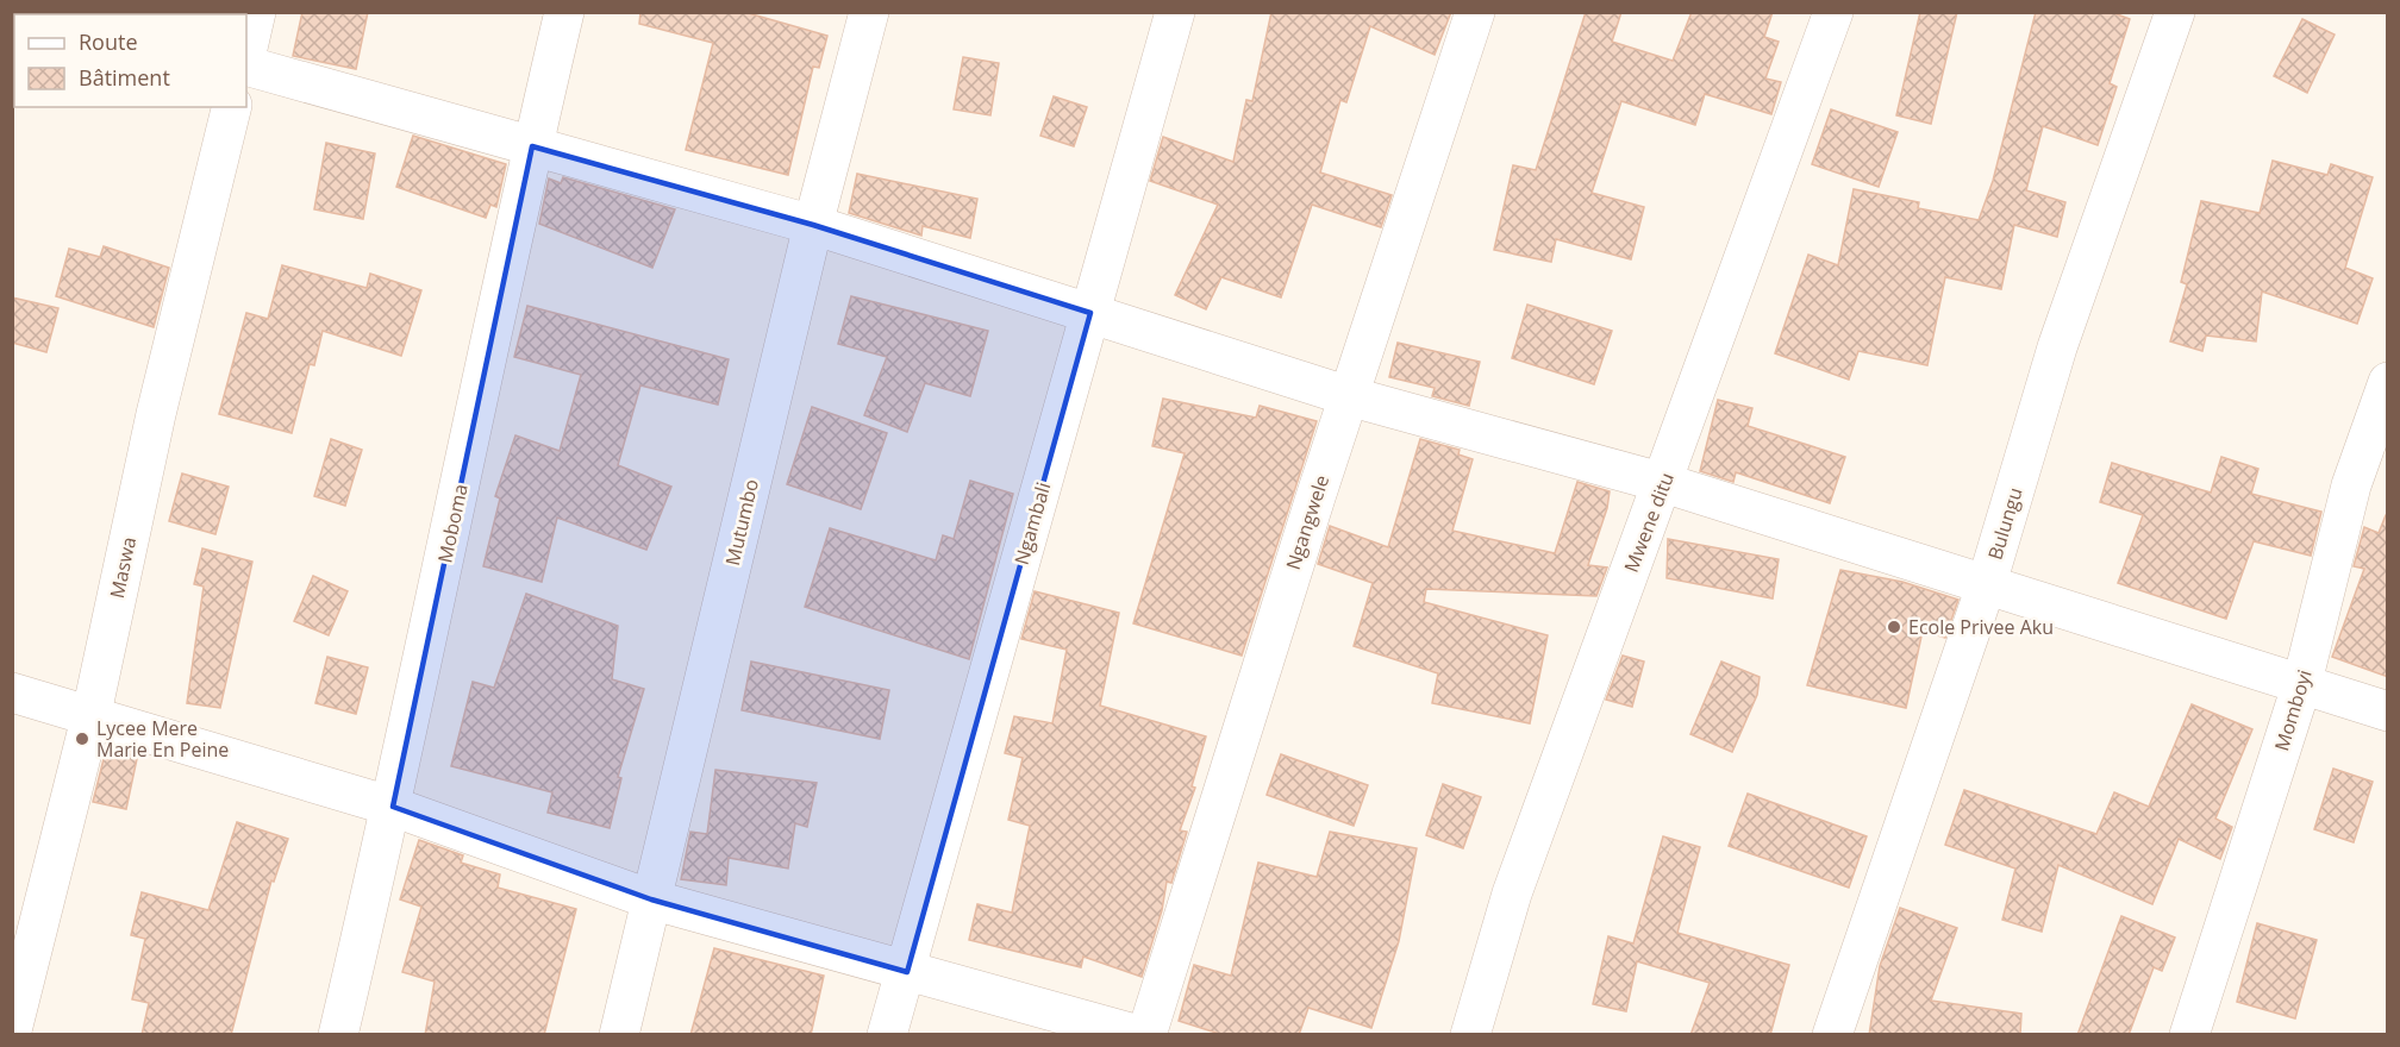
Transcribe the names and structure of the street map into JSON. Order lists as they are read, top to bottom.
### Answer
{
  "streets": {
    "street": [
      "Mutumbo",
      "Ngangwele",
      "Mwene ditu",
      "Moboma",
      "Ngambali",
      "Bulungu",
      "Maswa",
      "Momboyi"
    ]
  },
  "places": ["Ecole Privee Aku", "Lycee Mere Marie En Peine"],
  "legend": ["Route", "Bâtiment"]
}
